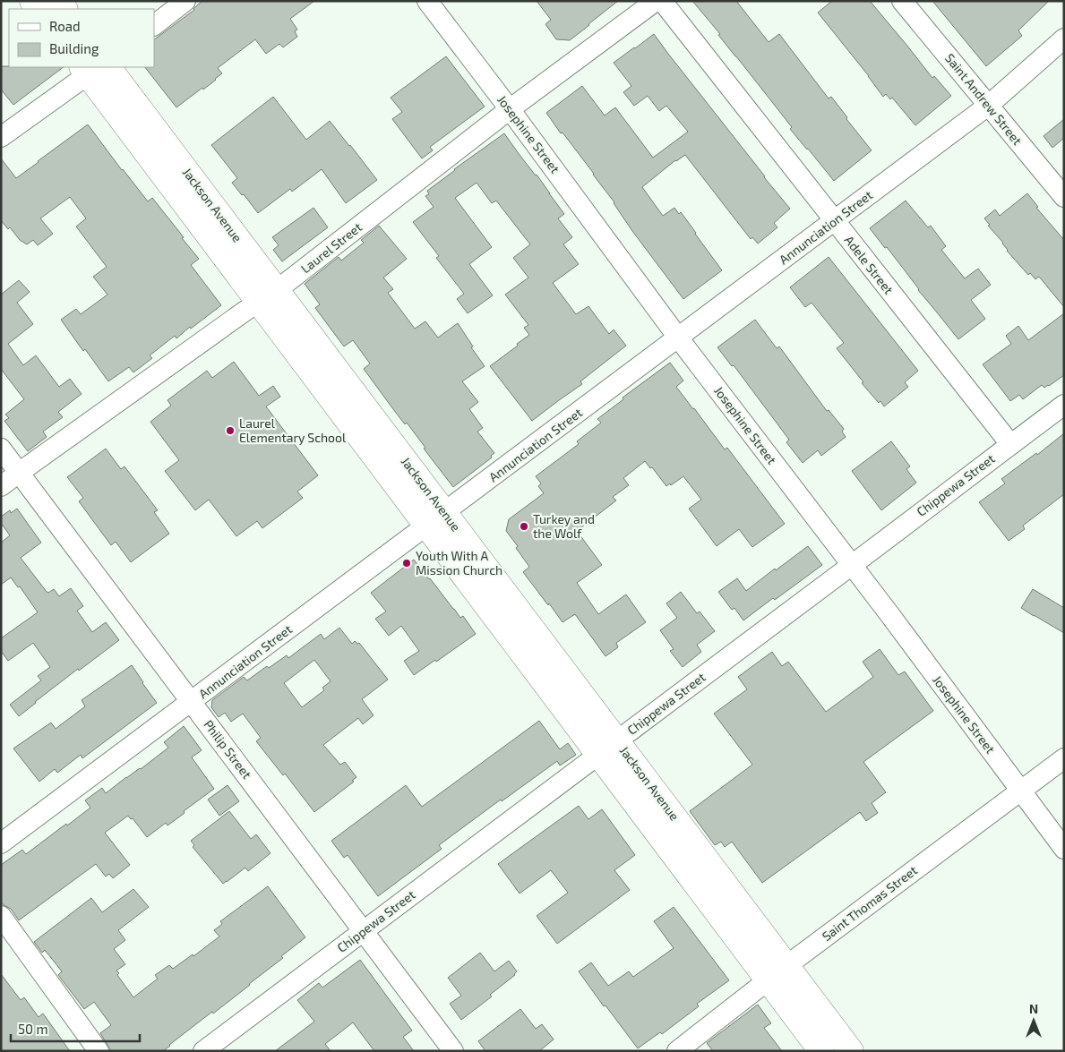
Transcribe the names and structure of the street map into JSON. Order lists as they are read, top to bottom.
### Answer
{
  "streets": {
    "street": [
      "Saint Andrew Street",
      "Josephine Street",
      "Jackson Avenue",
      "Annunciation Street",
      "Laurel Street",
      "Adele Street",
      "Chippewa Street",
      "Philip Street",
      "Saint Thomas Street"
    ]
  },
  "crossings": [
    ["Saint Andrew Street", "Annunciation Street"],
    ["Josephine Street", "Annunciation Street"],
    ["Josephine Street", "Laurel Street"],
    ["Josephine Street", "Chippewa Street"],
    ["Josephine Street", "Saint Thomas Street"],
    ["Jackson Avenue", "Annunciation Street"],
    ["Jackson Avenue", "Laurel Street"],
    ["Jackson Avenue", "Chippewa Street"],
    ["Jackson Avenue", "Saint Thomas Street"],
    ["Annunciation Street", "Adele Street"],
    ["Annunciation Street", "Philip Street"],
    ["Laurel Street", "Philip Street"],
    ["Adele Street", "Chippewa Street"],
    ["Chippewa Street", "Philip Street"]
  ],
  "places": ["Laurel Elementary School", "Turkey and the Wolf", "Youth With A Mission Church"],
  "legend": ["Road", "Building"],
  "scale_bar": "50 m",
  "north": "top"
}
